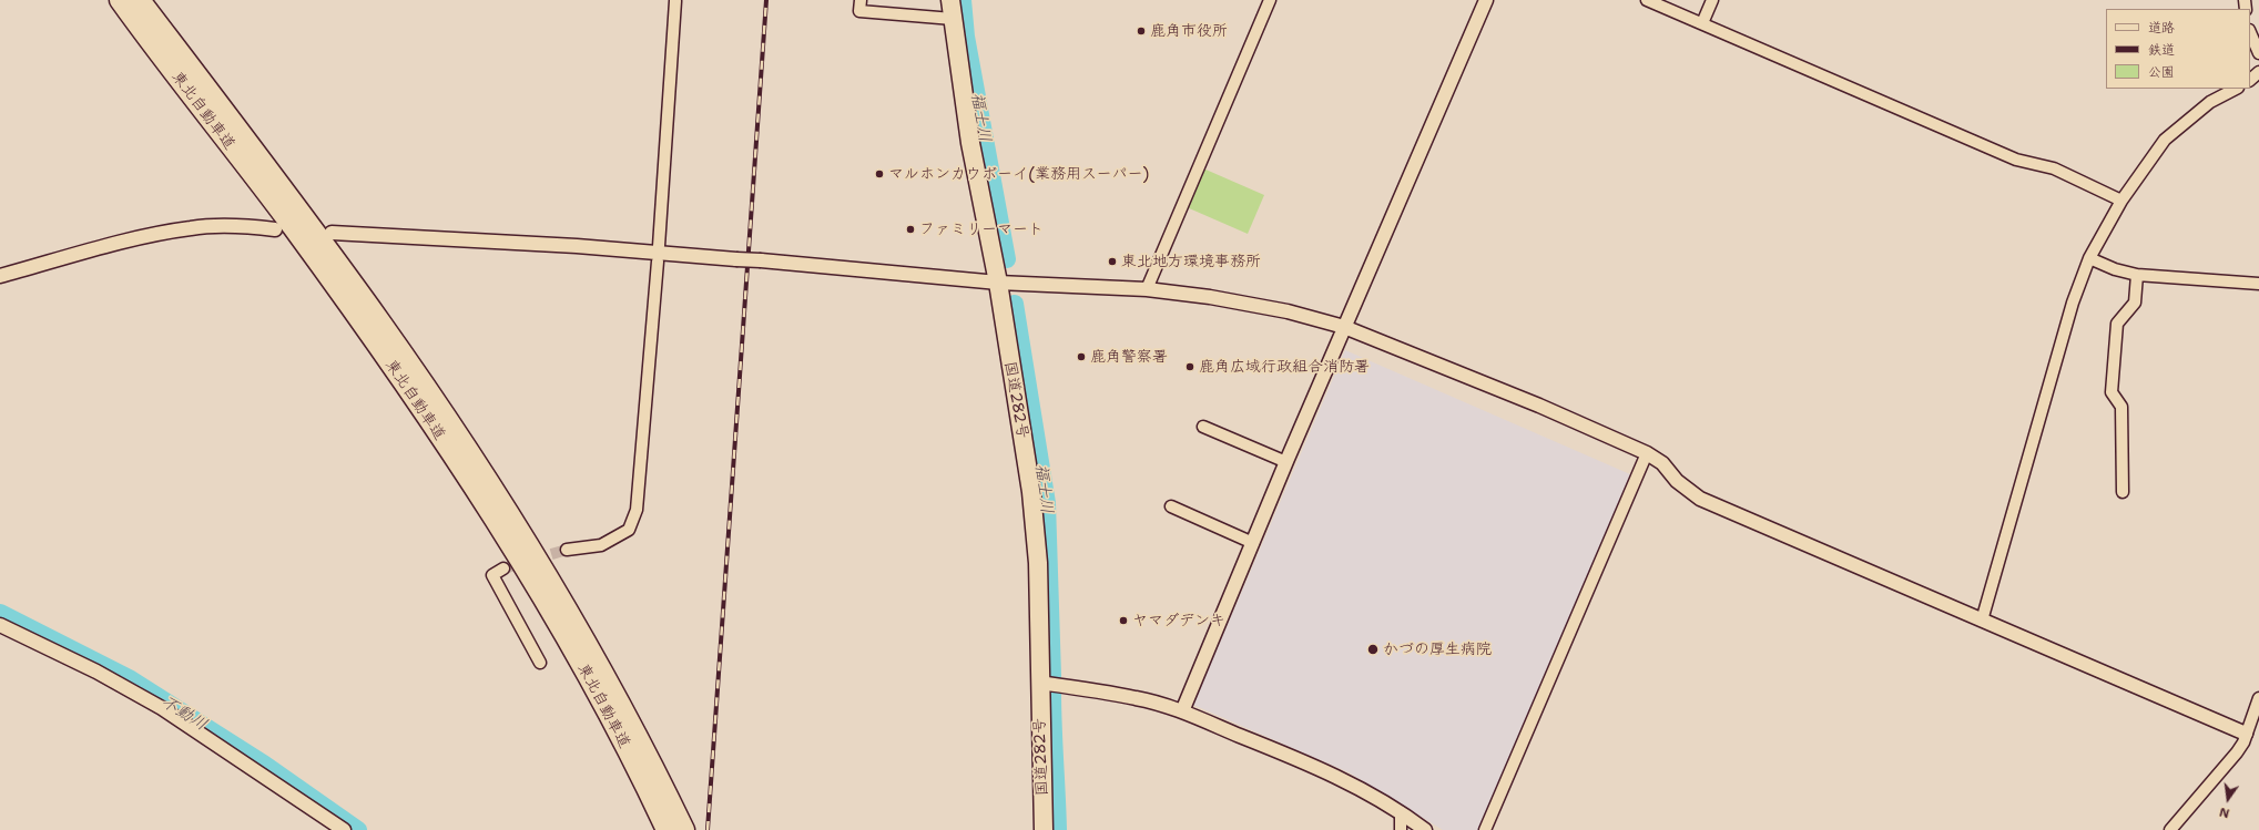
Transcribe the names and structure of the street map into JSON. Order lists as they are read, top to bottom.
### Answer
{
  "streets": {
    "highway": ["東北自動車道", "国道282号"]
  },
  "water": ["福士川", "不動川"],
  "places": [
    "鹿角市役所",
    "マルホンカウボーイ(業務用スーパー)",
    "ファミリーマート",
    "東北地方環境事務所",
    "鹿角警察署",
    "鹿角広域行政組合消防署",
    "ヤマダデンキ",
    "かづの厚生病院"
  ],
  "legend": ["道路", "鉄道", "公園"],
  "north": "bottom"
}
